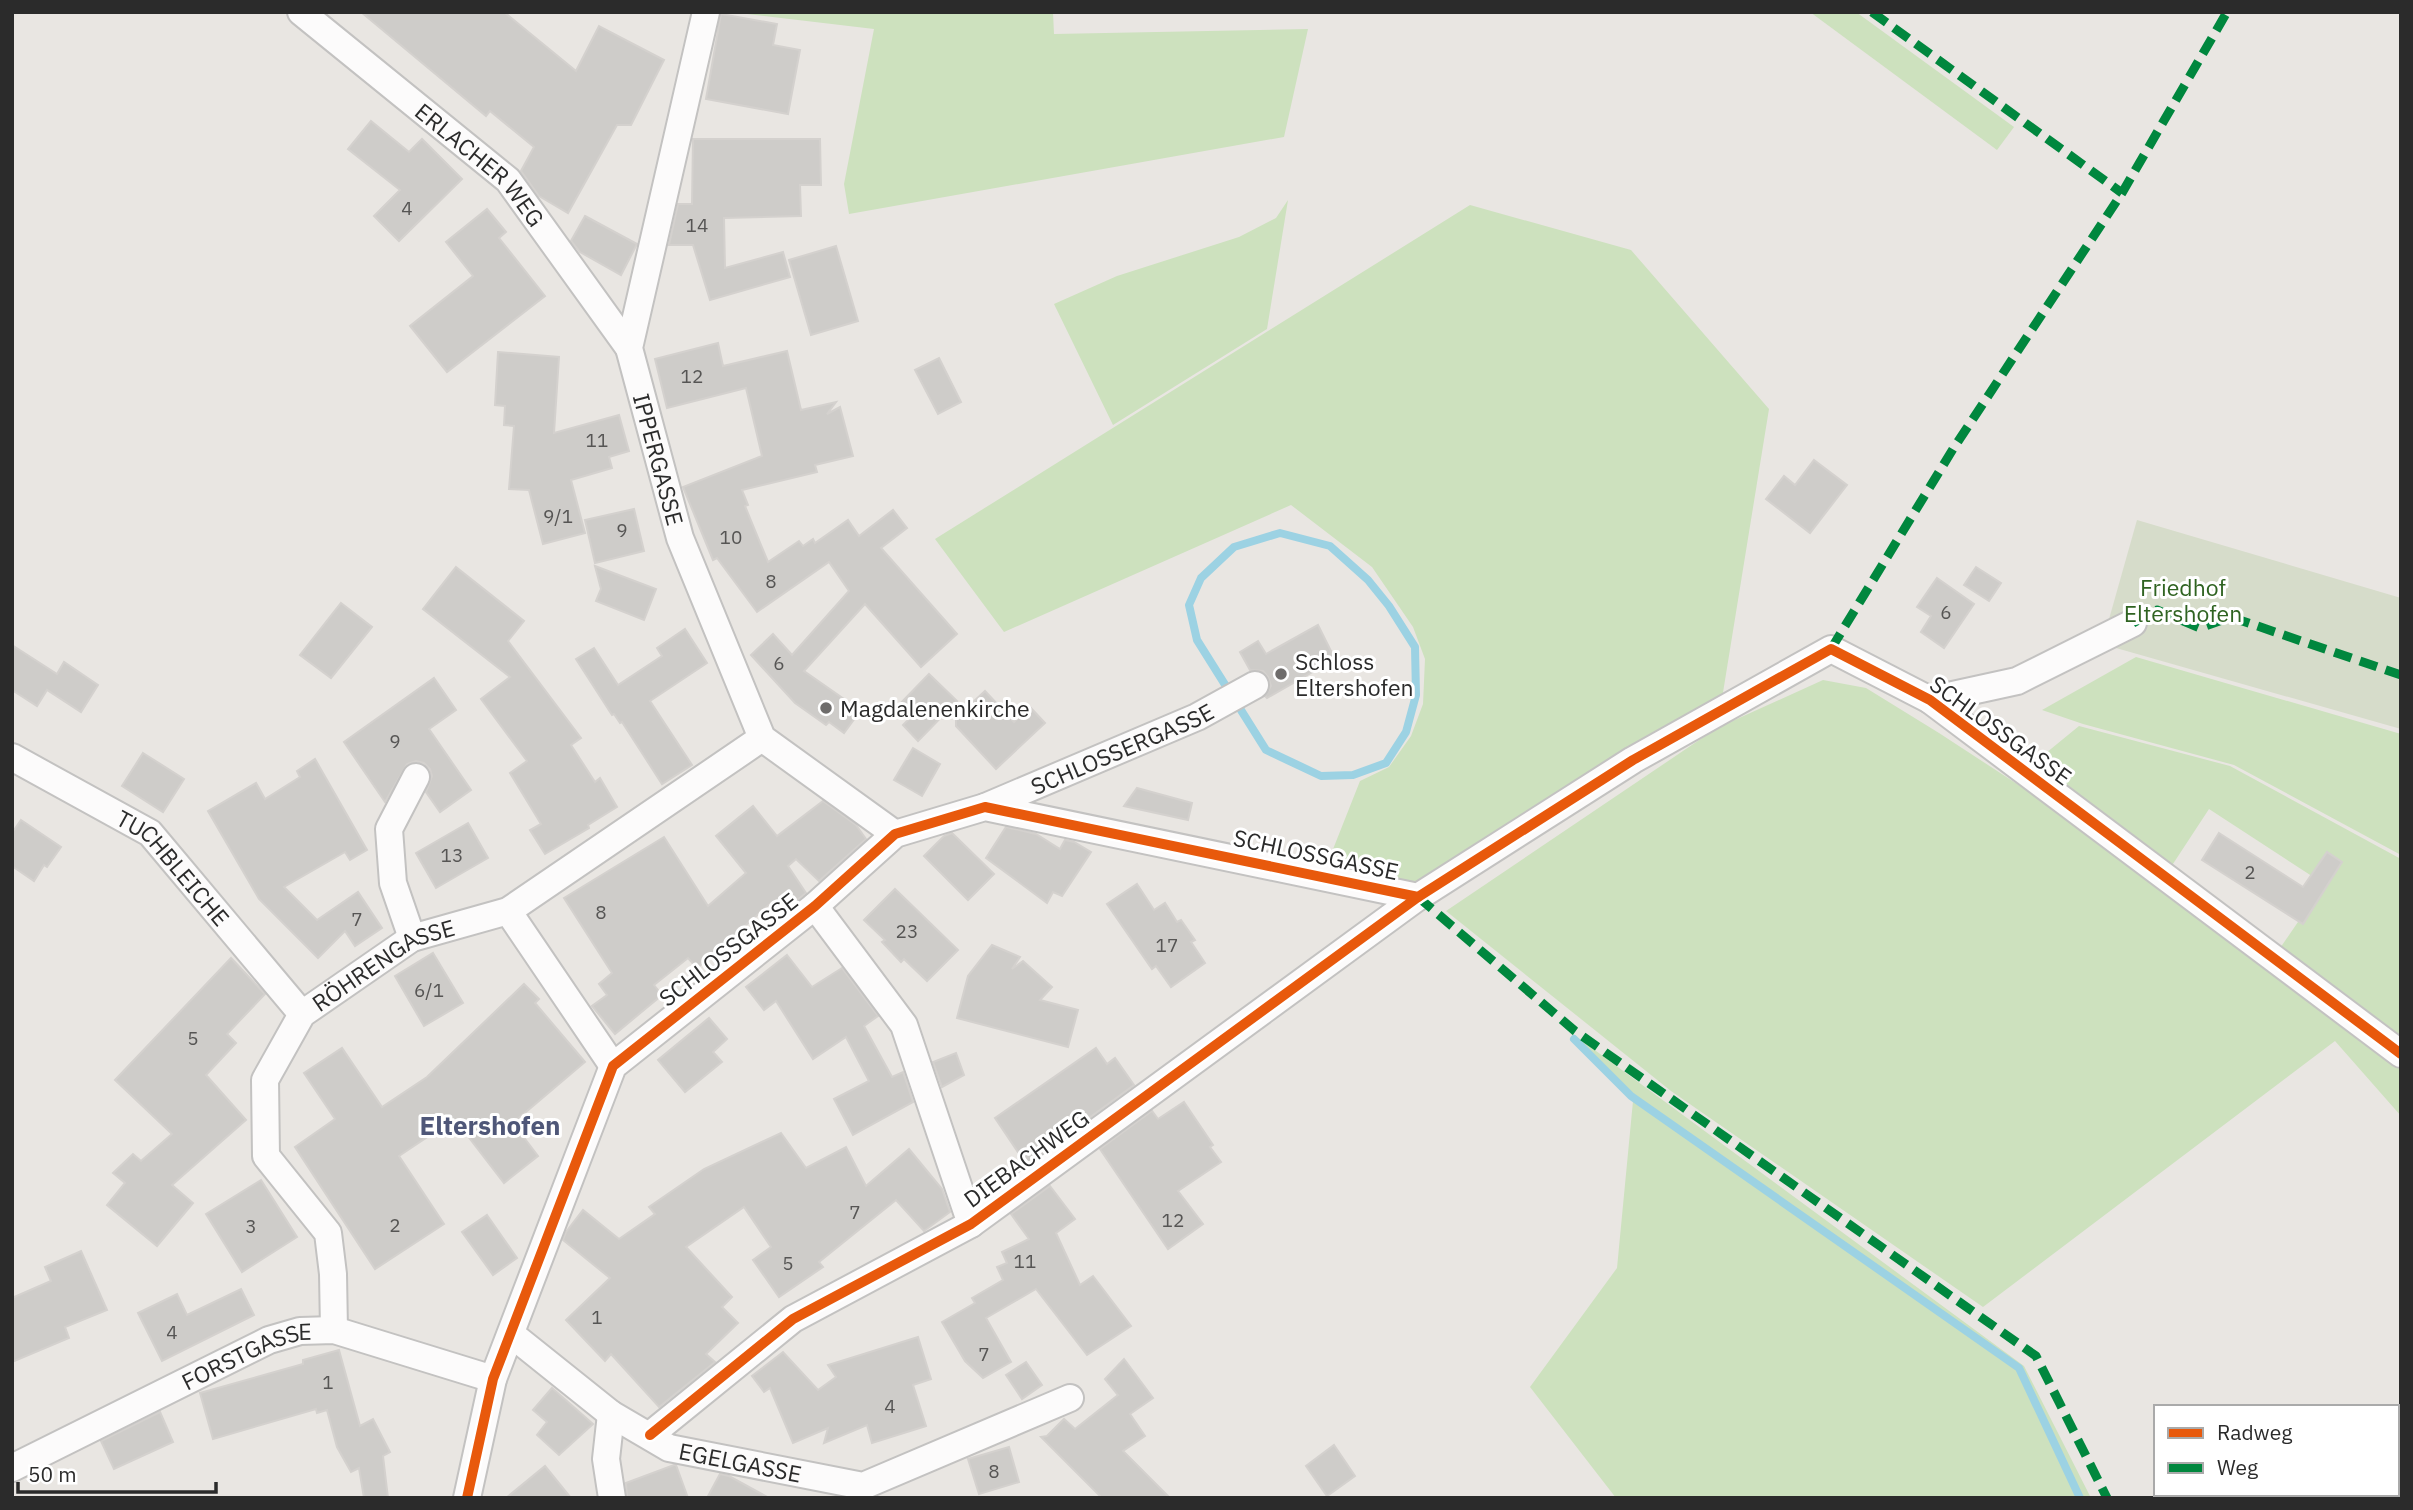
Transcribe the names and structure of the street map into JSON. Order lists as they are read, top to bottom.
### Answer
{
  "streets": {
    "street": [
      "ERLACHER WEG",
      "IPPERGASSE",
      "SCHLOSSGASSE",
      "SCHLOSSERGASSE",
      "TUCHBLEICHE",
      "RÖHRENGASSE",
      "DIEBACHWEG",
      "FORSTGASSE",
      "EGELGASSE"
    ]
  },
  "crossings": [
    ["ERLACHER WEG", "IPPERGASSE"],
    ["IPPERGASSE", "RÖHRENGASSE"],
    ["SCHLOSSGASSE", "SCHLOSSERGASSE"],
    ["SCHLOSSGASSE", "DIEBACHWEG"],
    ["TUCHBLEICHE", "RÖHRENGASSE"],
    ["RÖHRENGASSE", "FORSTGASSE"],
    ["DIEBACHWEG", "EGELGASSE"]
  ],
  "districts": ["Eltershofen"],
  "parks": ["Friedhof Eltershofen"],
  "places": ["Schloss Eltershofen", "Magdalenenkirche"],
  "house_numbers": [
    "4",
    "14",
    "12",
    "11",
    "9/1",
    "9",
    "10",
    "8",
    "6",
    "6",
    "9",
    "13",
    "2",
    "8",
    "7",
    "23",
    "17",
    "6/1",
    "5",
    "7",
    "12",
    "2",
    "3",
    "11",
    "5",
    "1",
    "4",
    "7",
    "1",
    "4",
    "8"
  ],
  "legend": ["Radweg", "Weg"],
  "scale_bar": "50 m"
}
